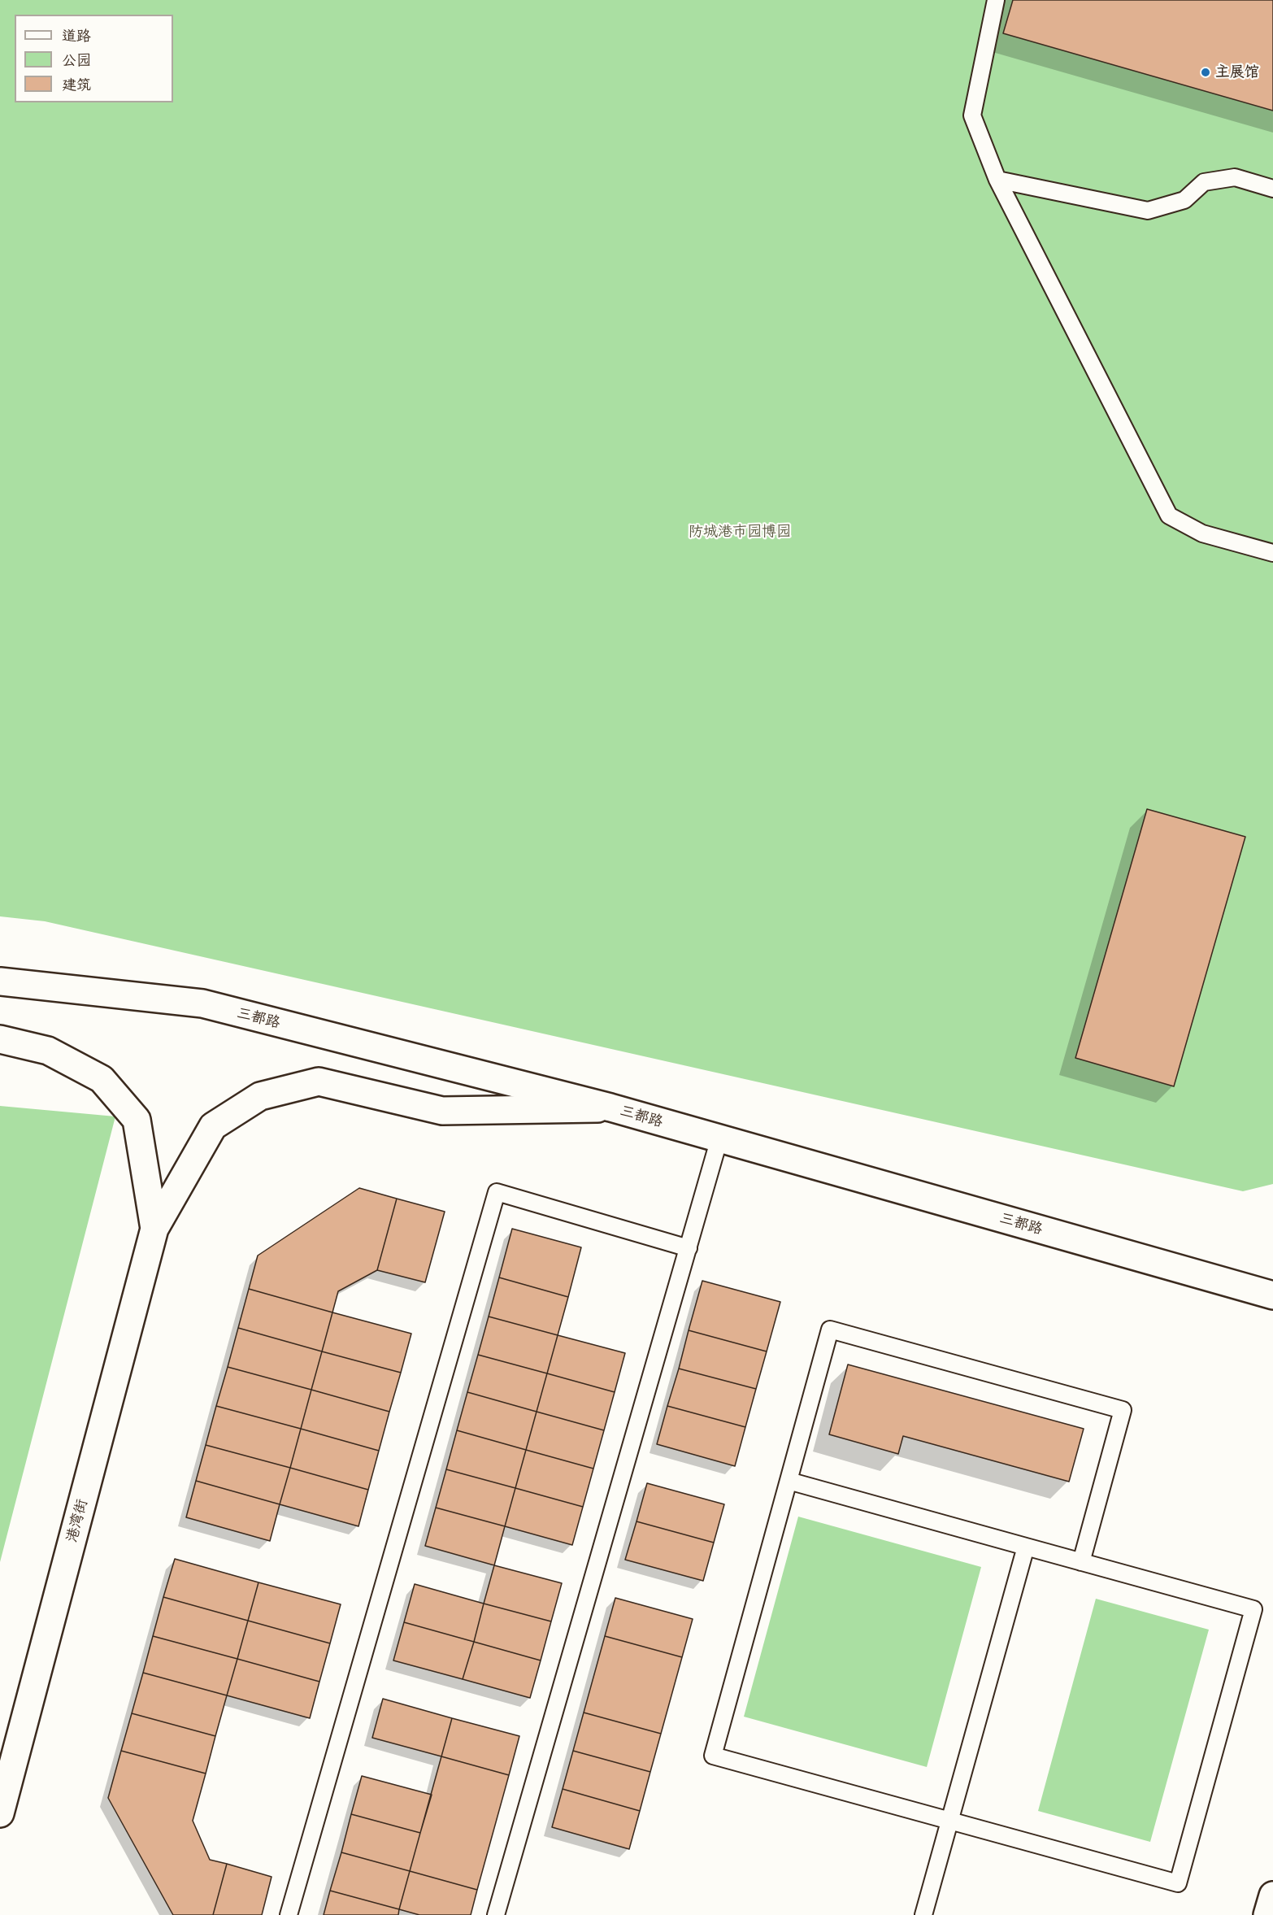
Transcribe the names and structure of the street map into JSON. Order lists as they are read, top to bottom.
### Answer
{
  "streets": {
    "street": ["三都路", "港湾街"]
  },
  "parks": ["防城港市园博园"],
  "places": ["主展馆"],
  "legend": ["道路", "公园", "建筑"]
}
